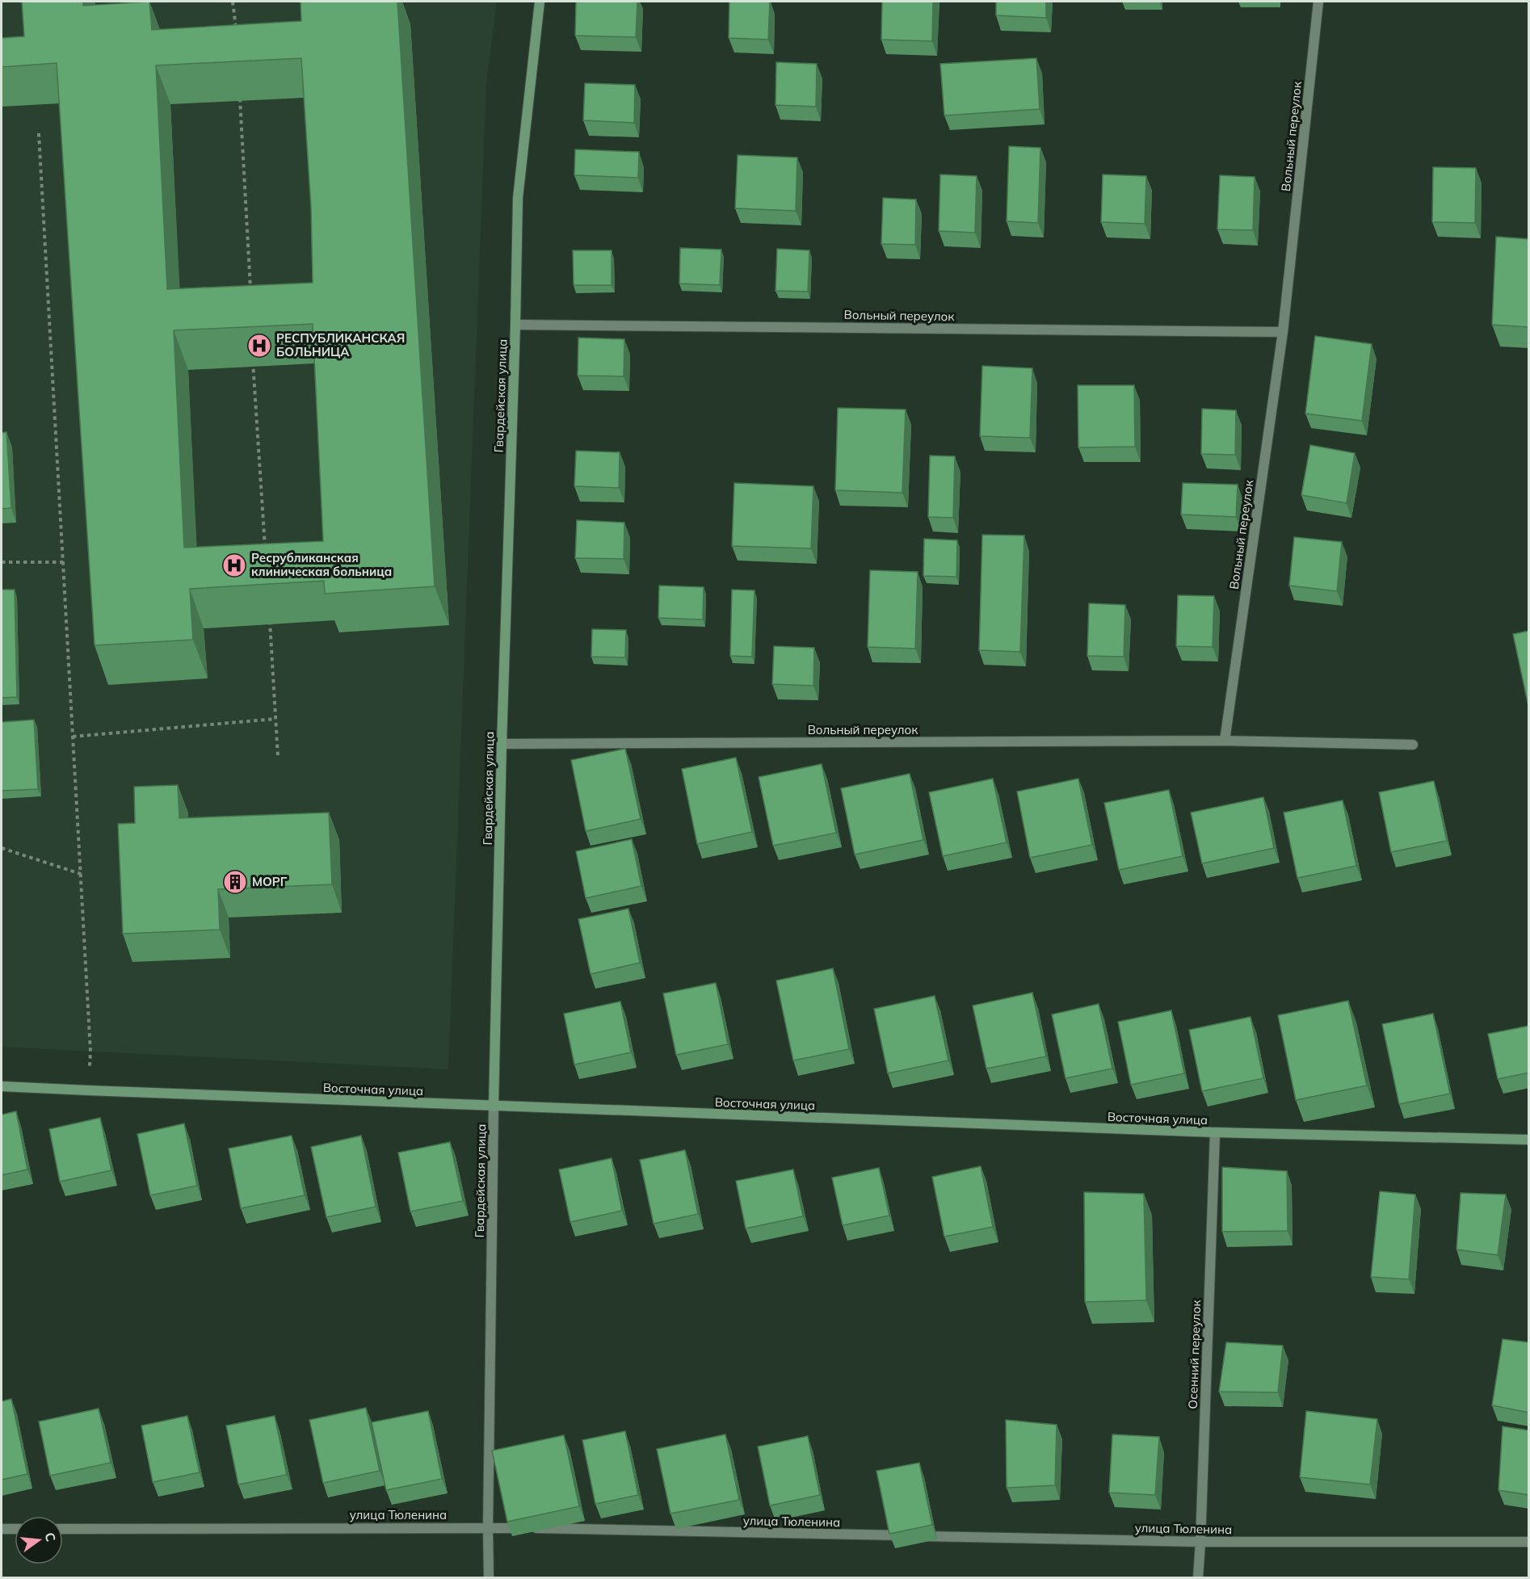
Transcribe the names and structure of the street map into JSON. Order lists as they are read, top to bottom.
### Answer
{
  "streets": {
    "street": [
      "Вольный переулок",
      "Гвардейская улица",
      "Восточная улица",
      "Осенний переулок",
      "улица Тюленина"
    ]
  },
  "crossings": [
    ["Вольный переулок", "Гвардейская улица"],
    ["Гвардейская улица", "Восточная улица"],
    ["Гвардейская улица", "улица Тюленина"],
    ["Восточная улица", "Осенний переулок"],
    ["Осенний переулок", "улица Тюленина"]
  ],
  "places": {
    "hospital": ["РЕСПУБЛИКАНСКАЯ БОЛЬНИЦА", "Ресрубликанская клиническая больница"],
    "building": ["МОРГ"]
  },
  "north": "right"
}
